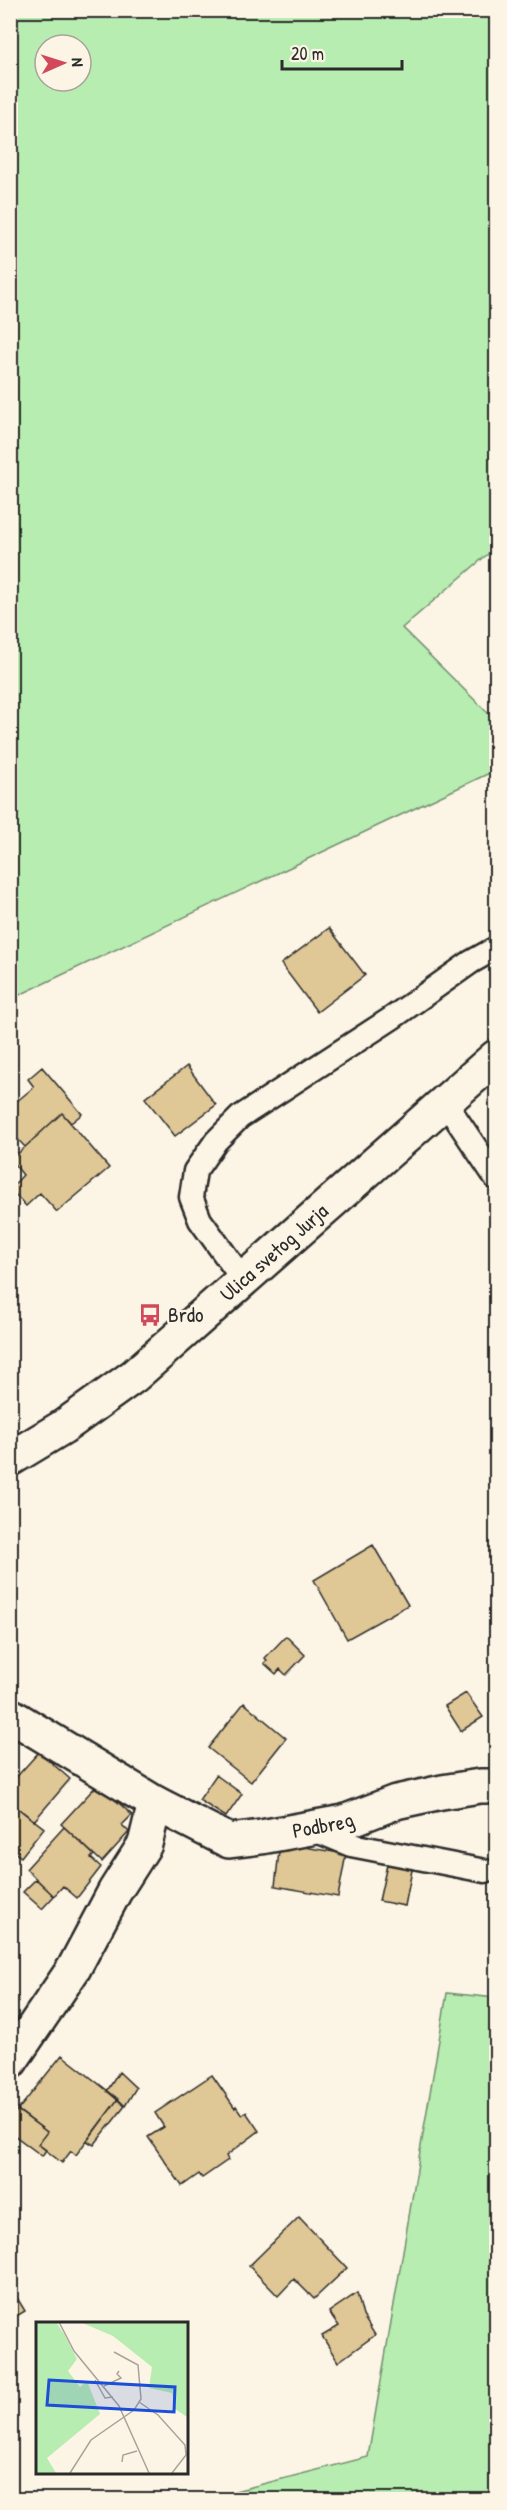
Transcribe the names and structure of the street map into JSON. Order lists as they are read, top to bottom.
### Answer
{
  "streets": {
    "street": ["Ulica svetog Jurja", "Podbreg"]
  },
  "places": {
    "bus stop": ["Brdo"]
  },
  "scale_bar": "20 m",
  "north": "right"
}
